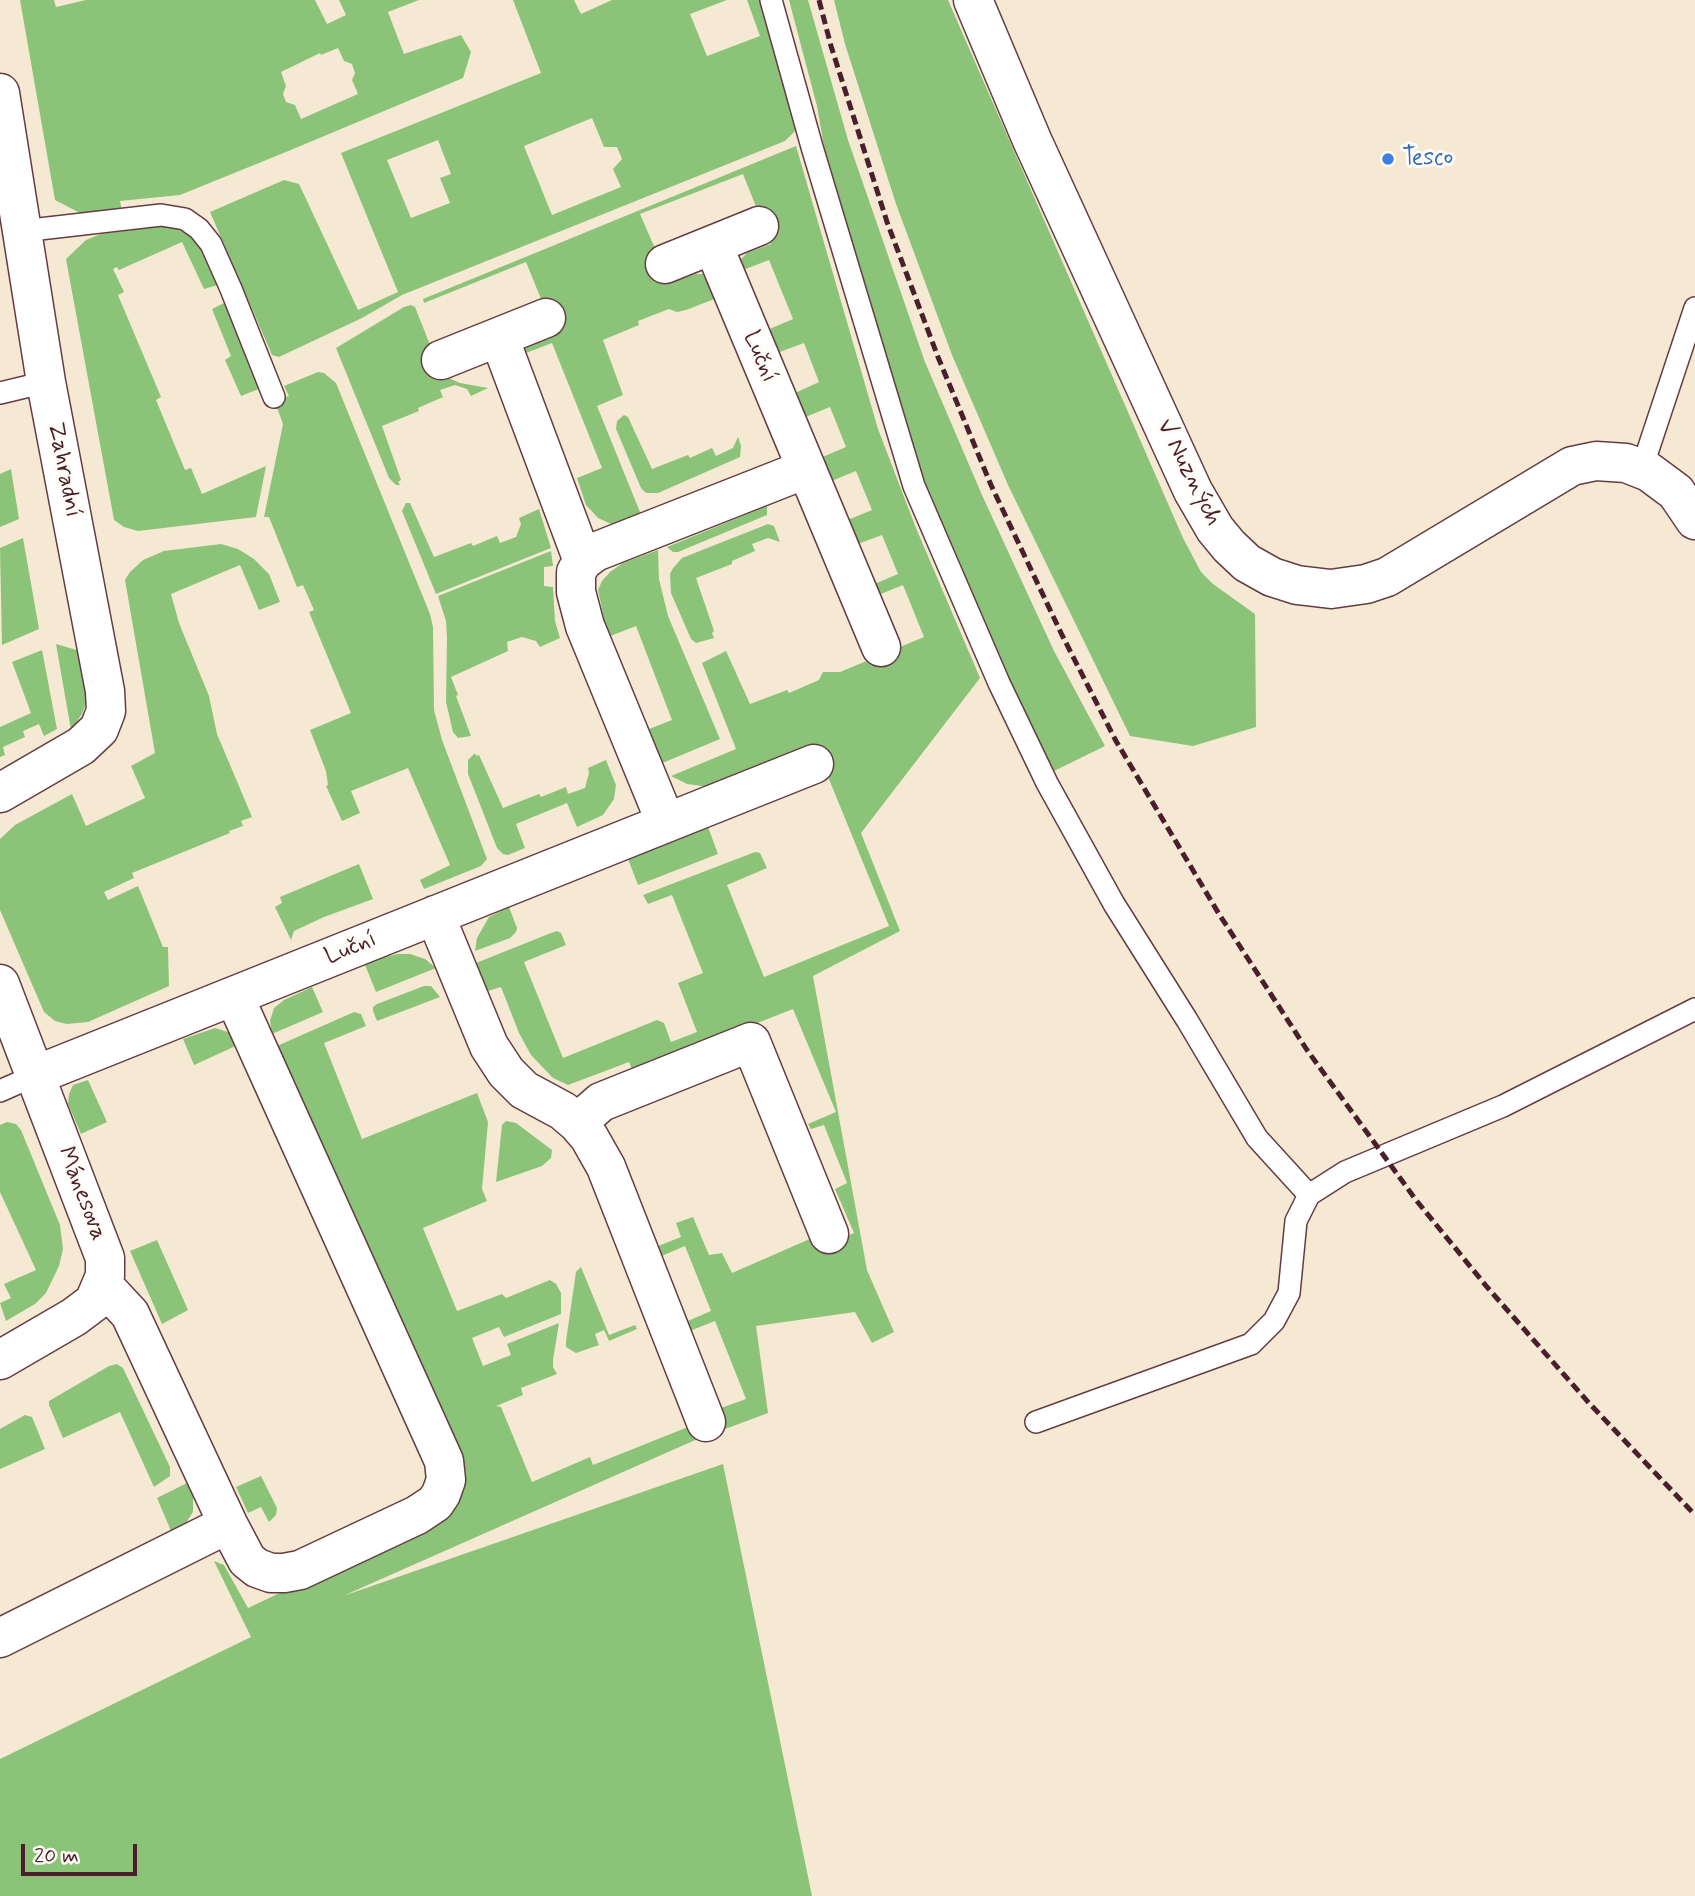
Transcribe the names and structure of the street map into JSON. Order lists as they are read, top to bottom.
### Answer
{
  "streets": {
    "street": [
      "Luční",
      "Zahradní",
      "V Nuzných",
      "Mánesova"
    ]
  },
  "crossings": [
    ["Luční", "Mánesova"]
  ],
  "places": ["Tesco"],
  "scale_bar": "20 m"
}
